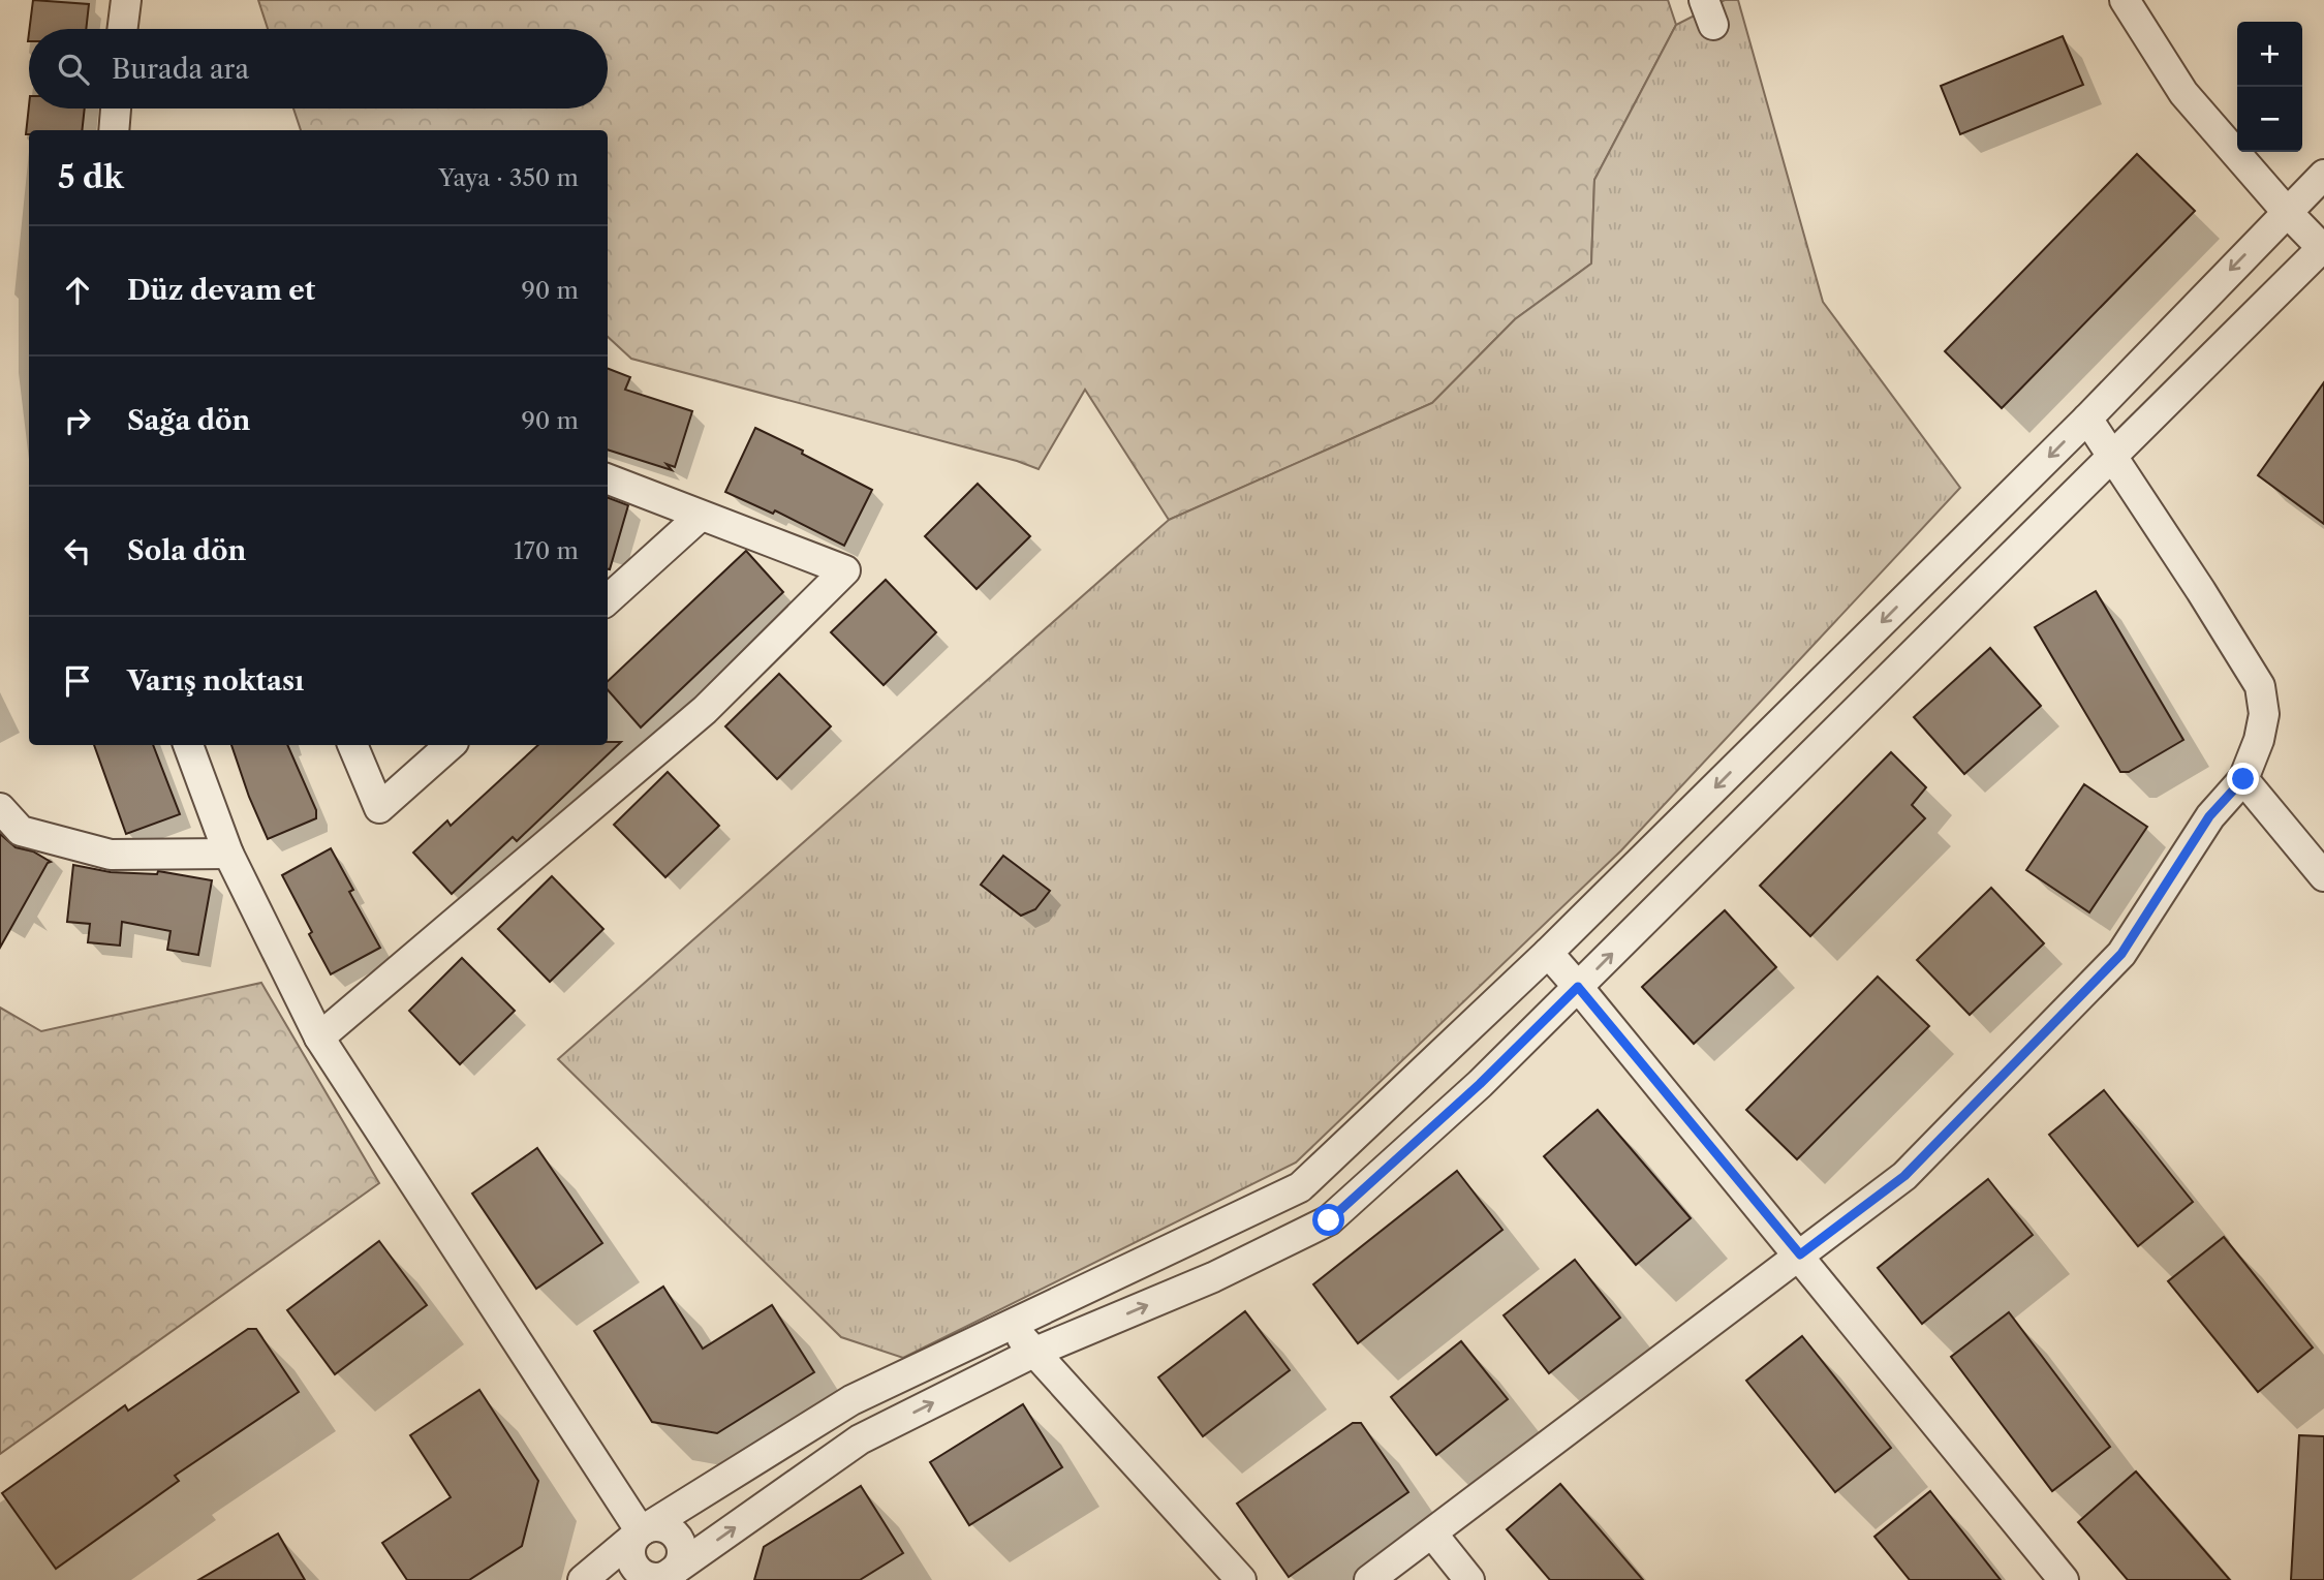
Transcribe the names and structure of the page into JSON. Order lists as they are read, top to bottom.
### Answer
{
  "page": {
    "map_buttons": ["+", "−"],
    "search": "Burada ara",
    "heading": ["5 dk", "Yaya · 350 m"],
    "list": [
      ["Düz devam et", "90 m"],
      ["Sağa dön", "90 m"],
      ["Sola dön", "170 m"],
      "Varış noktası"
    ]
  }
}
